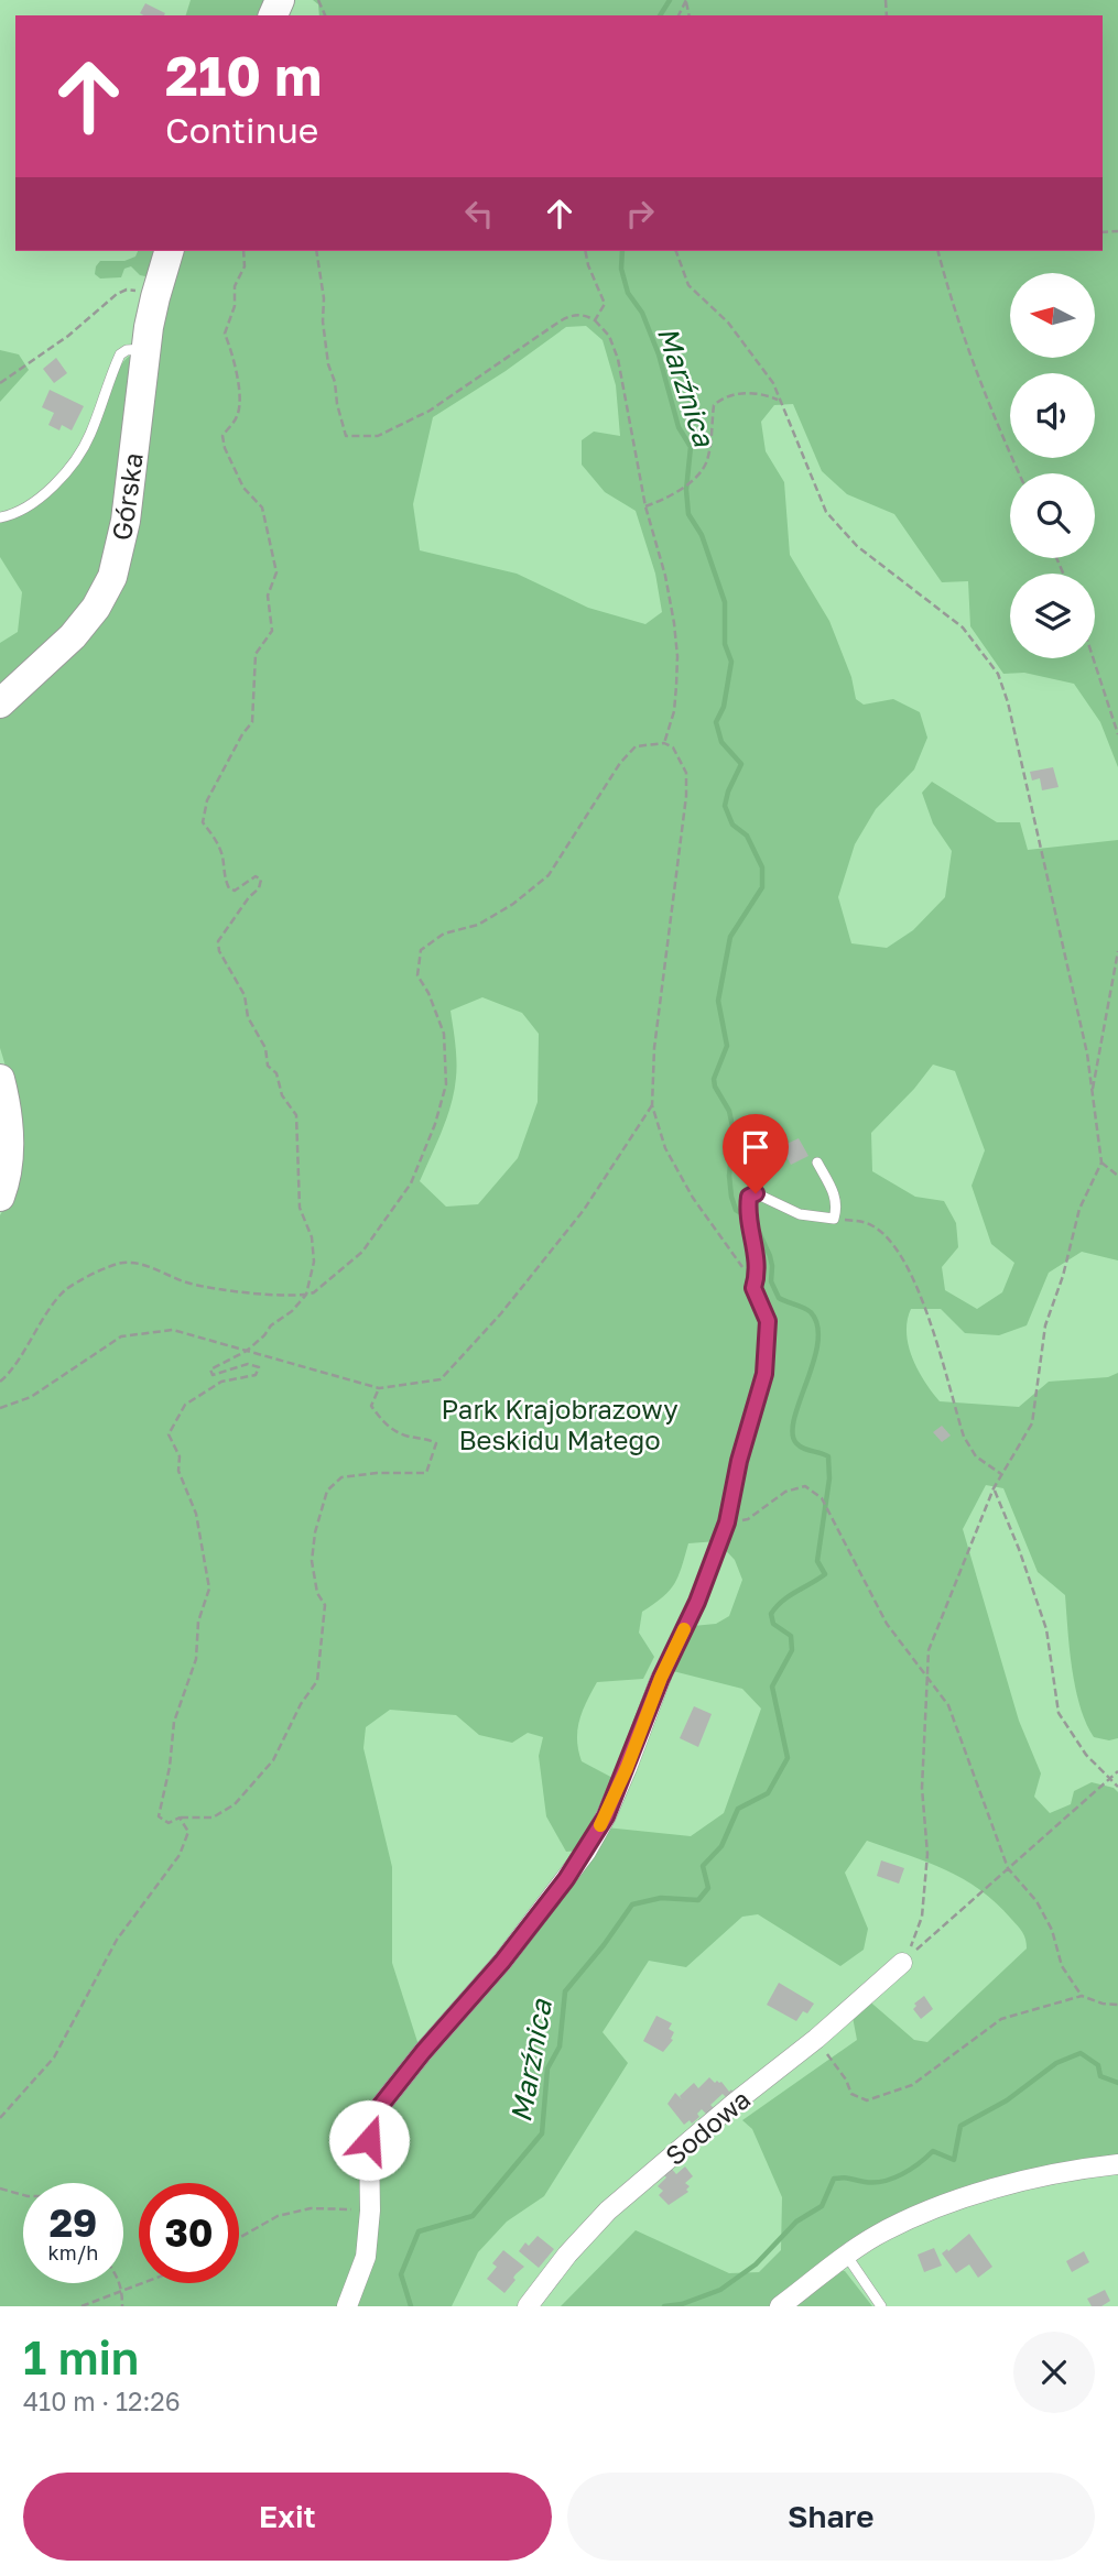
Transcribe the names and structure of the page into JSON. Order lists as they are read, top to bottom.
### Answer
{
  "streets": {
    "street": ["Górska", "Sodowa"]
  },
  "water": ["Marźnica"],
  "parks": ["Park Krajobrazowy Beskidu Małego"],
  "north": "left",
  "page": {
    "turn": ["210 m", "Continue"],
    "speed": "29 km/h",
    "limit": "30",
    "heading": ["1 min", "410 m · 12:26"],
    "buttons": ["Exit", "Share"]
  }
}
